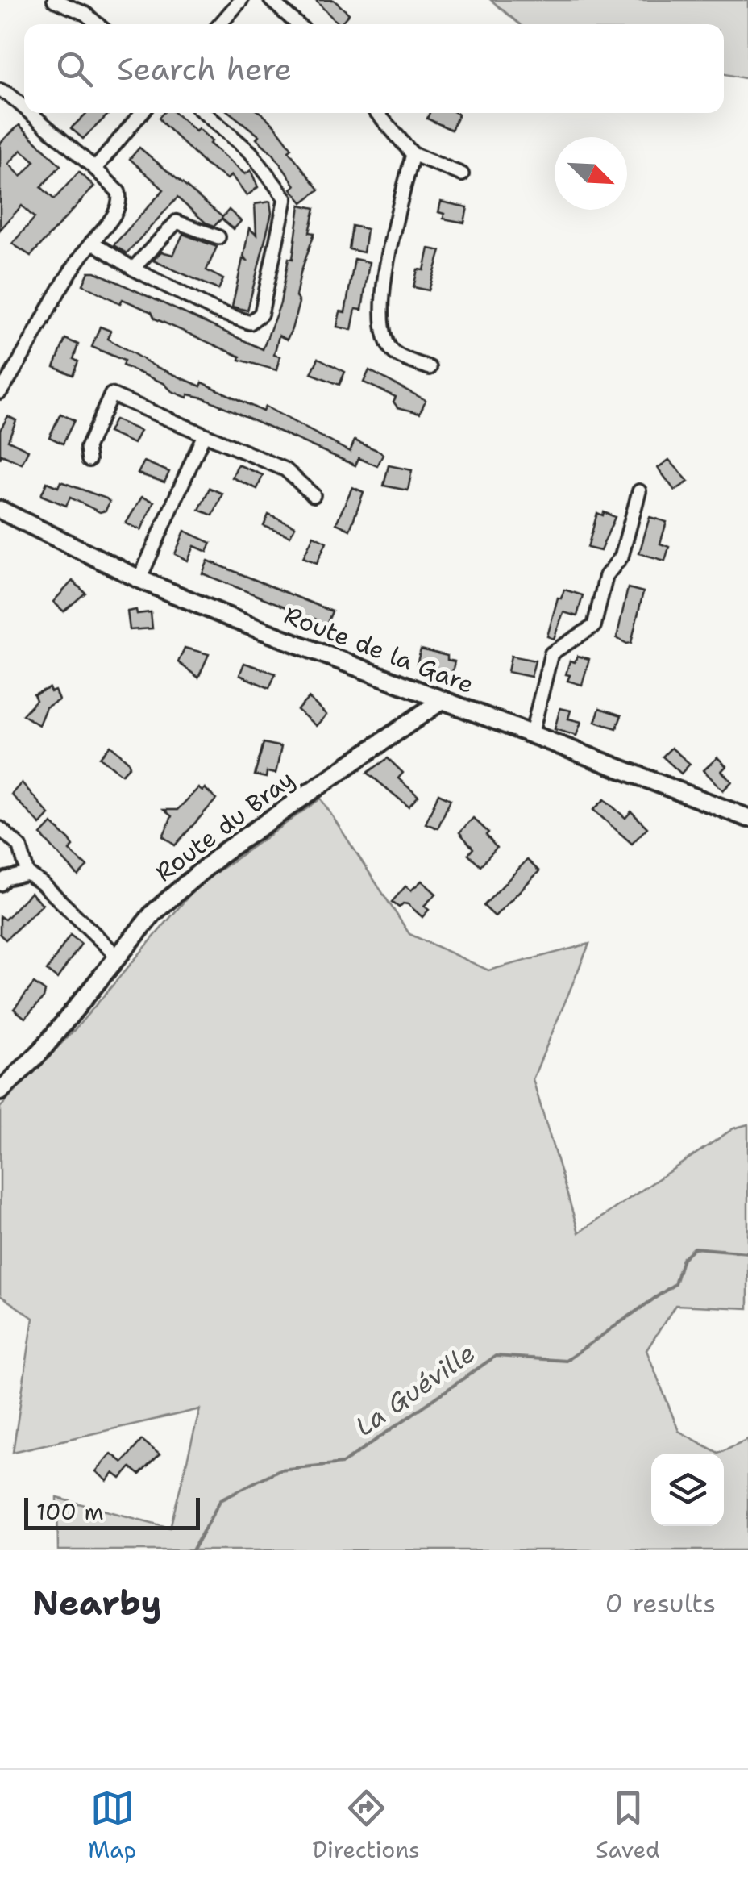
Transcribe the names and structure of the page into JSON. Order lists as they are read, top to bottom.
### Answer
{
  "streets": {
    "street": ["Route de la Gare", "Route du Bray"]
  },
  "crossings": [
    ["Route de la Gare", "Route du Bray"]
  ],
  "water": ["La Guéville"],
  "scale_bar": "100 m",
  "north": "bottom right",
  "page": {
    "search": "Search here",
    "scale": "100 m",
    "heading": ["Nearby", "0 results"],
    "nav": ["Map", "Directions", "Saved"]
  }
}
